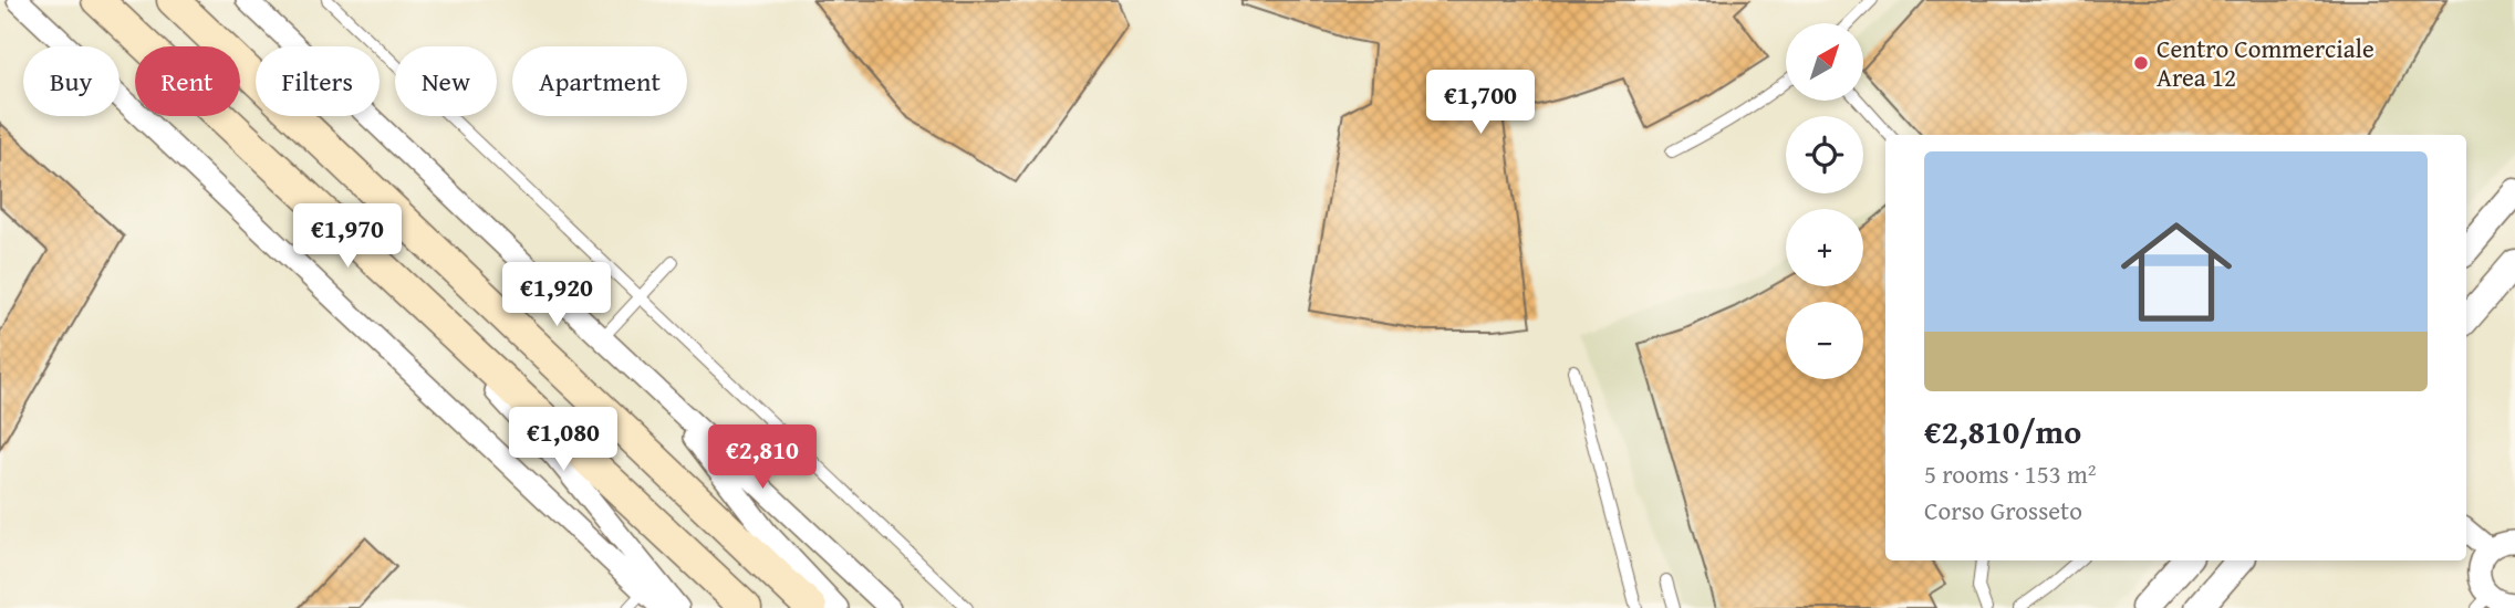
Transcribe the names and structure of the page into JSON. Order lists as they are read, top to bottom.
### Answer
{
  "places": ["Centro Commerciale Area 12"],
  "north": "top right",
  "page": {
    "map_buttons": ["+", "−"],
    "chip": [
      "Buy",
      "Rent",
      "Filters",
      "New",
      "Apartment"
    ],
    "price": [
      "€1,700",
      "€1,970",
      "€1,920",
      "€1,080",
      "€2,810"
    ],
    "list": [
      {
        "name": "€2,810/mo",
        "note": "5 rooms · 153 m² · Corso Grosseto"
      }
    ]
  }
}
